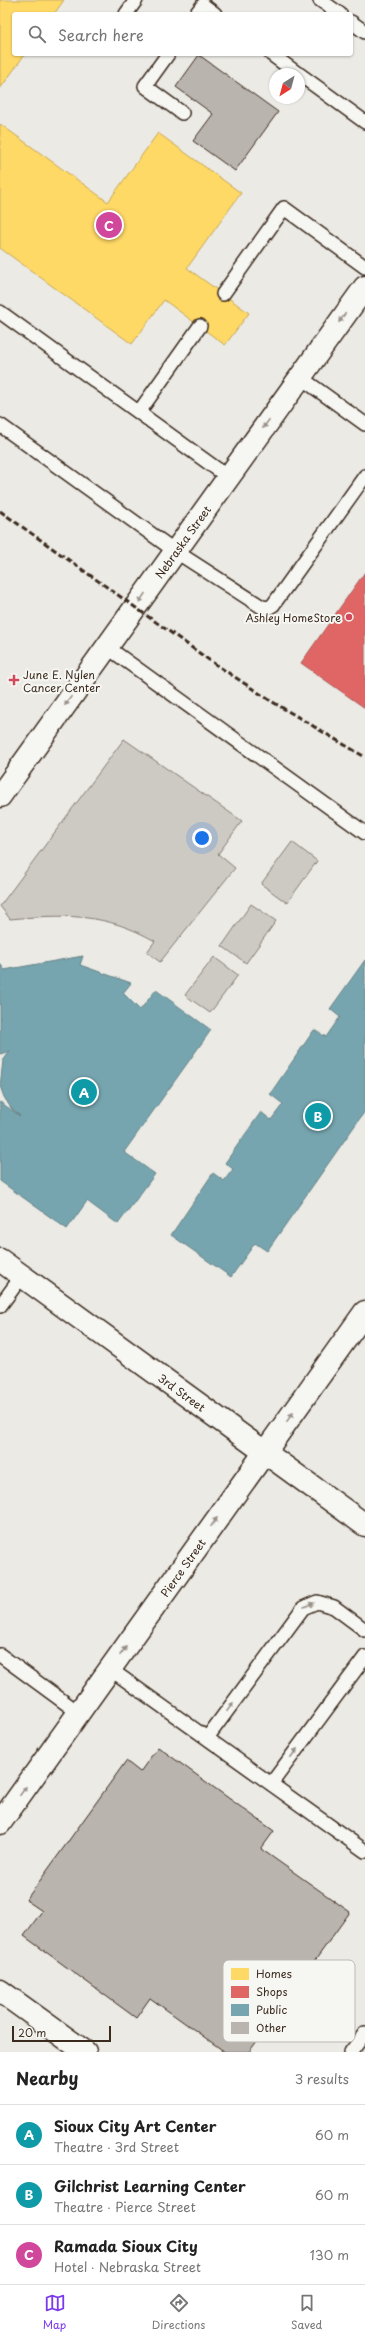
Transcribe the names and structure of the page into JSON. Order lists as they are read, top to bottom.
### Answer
{
  "streets": {
    "main road": ["Nebraska Street", "3rd Street", "Pierce Street"]
  },
  "crossings": [
    ["3rd Street", "Pierce Street"]
  ],
  "one_way": ["Nebraska Street", "Pierce Street"],
  "places": {
    "other": ["Ashley HomeStore"],
    "health": ["June E. Nylen Cancer Center"]
  },
  "legend": [
    "Homes",
    "Shops",
    "Public",
    "Other"
  ],
  "scale_bar": "20 m",
  "north": "bottom left",
  "page": {
    "search": "Search here",
    "pins": ["C", "A", "B"],
    "scale": "20 m",
    "heading": ["Nearby", "3 results"],
    "list": [
      {
        "mark": "A",
        "name": "Sioux City Art Center",
        "note": "Theatre · 3rd Street",
        "value": "60 m"
      },
      {
        "mark": "B",
        "name": "Gilchrist Learning Center",
        "note": "Theatre · Pierce Street",
        "value": "60 m"
      },
      {
        "mark": "C",
        "name": "Ramada Sioux City",
        "note": "Hotel · Nebraska Street",
        "value": "130 m"
      }
    ],
    "nav": ["Map", "Directions", "Saved"]
  }
}
